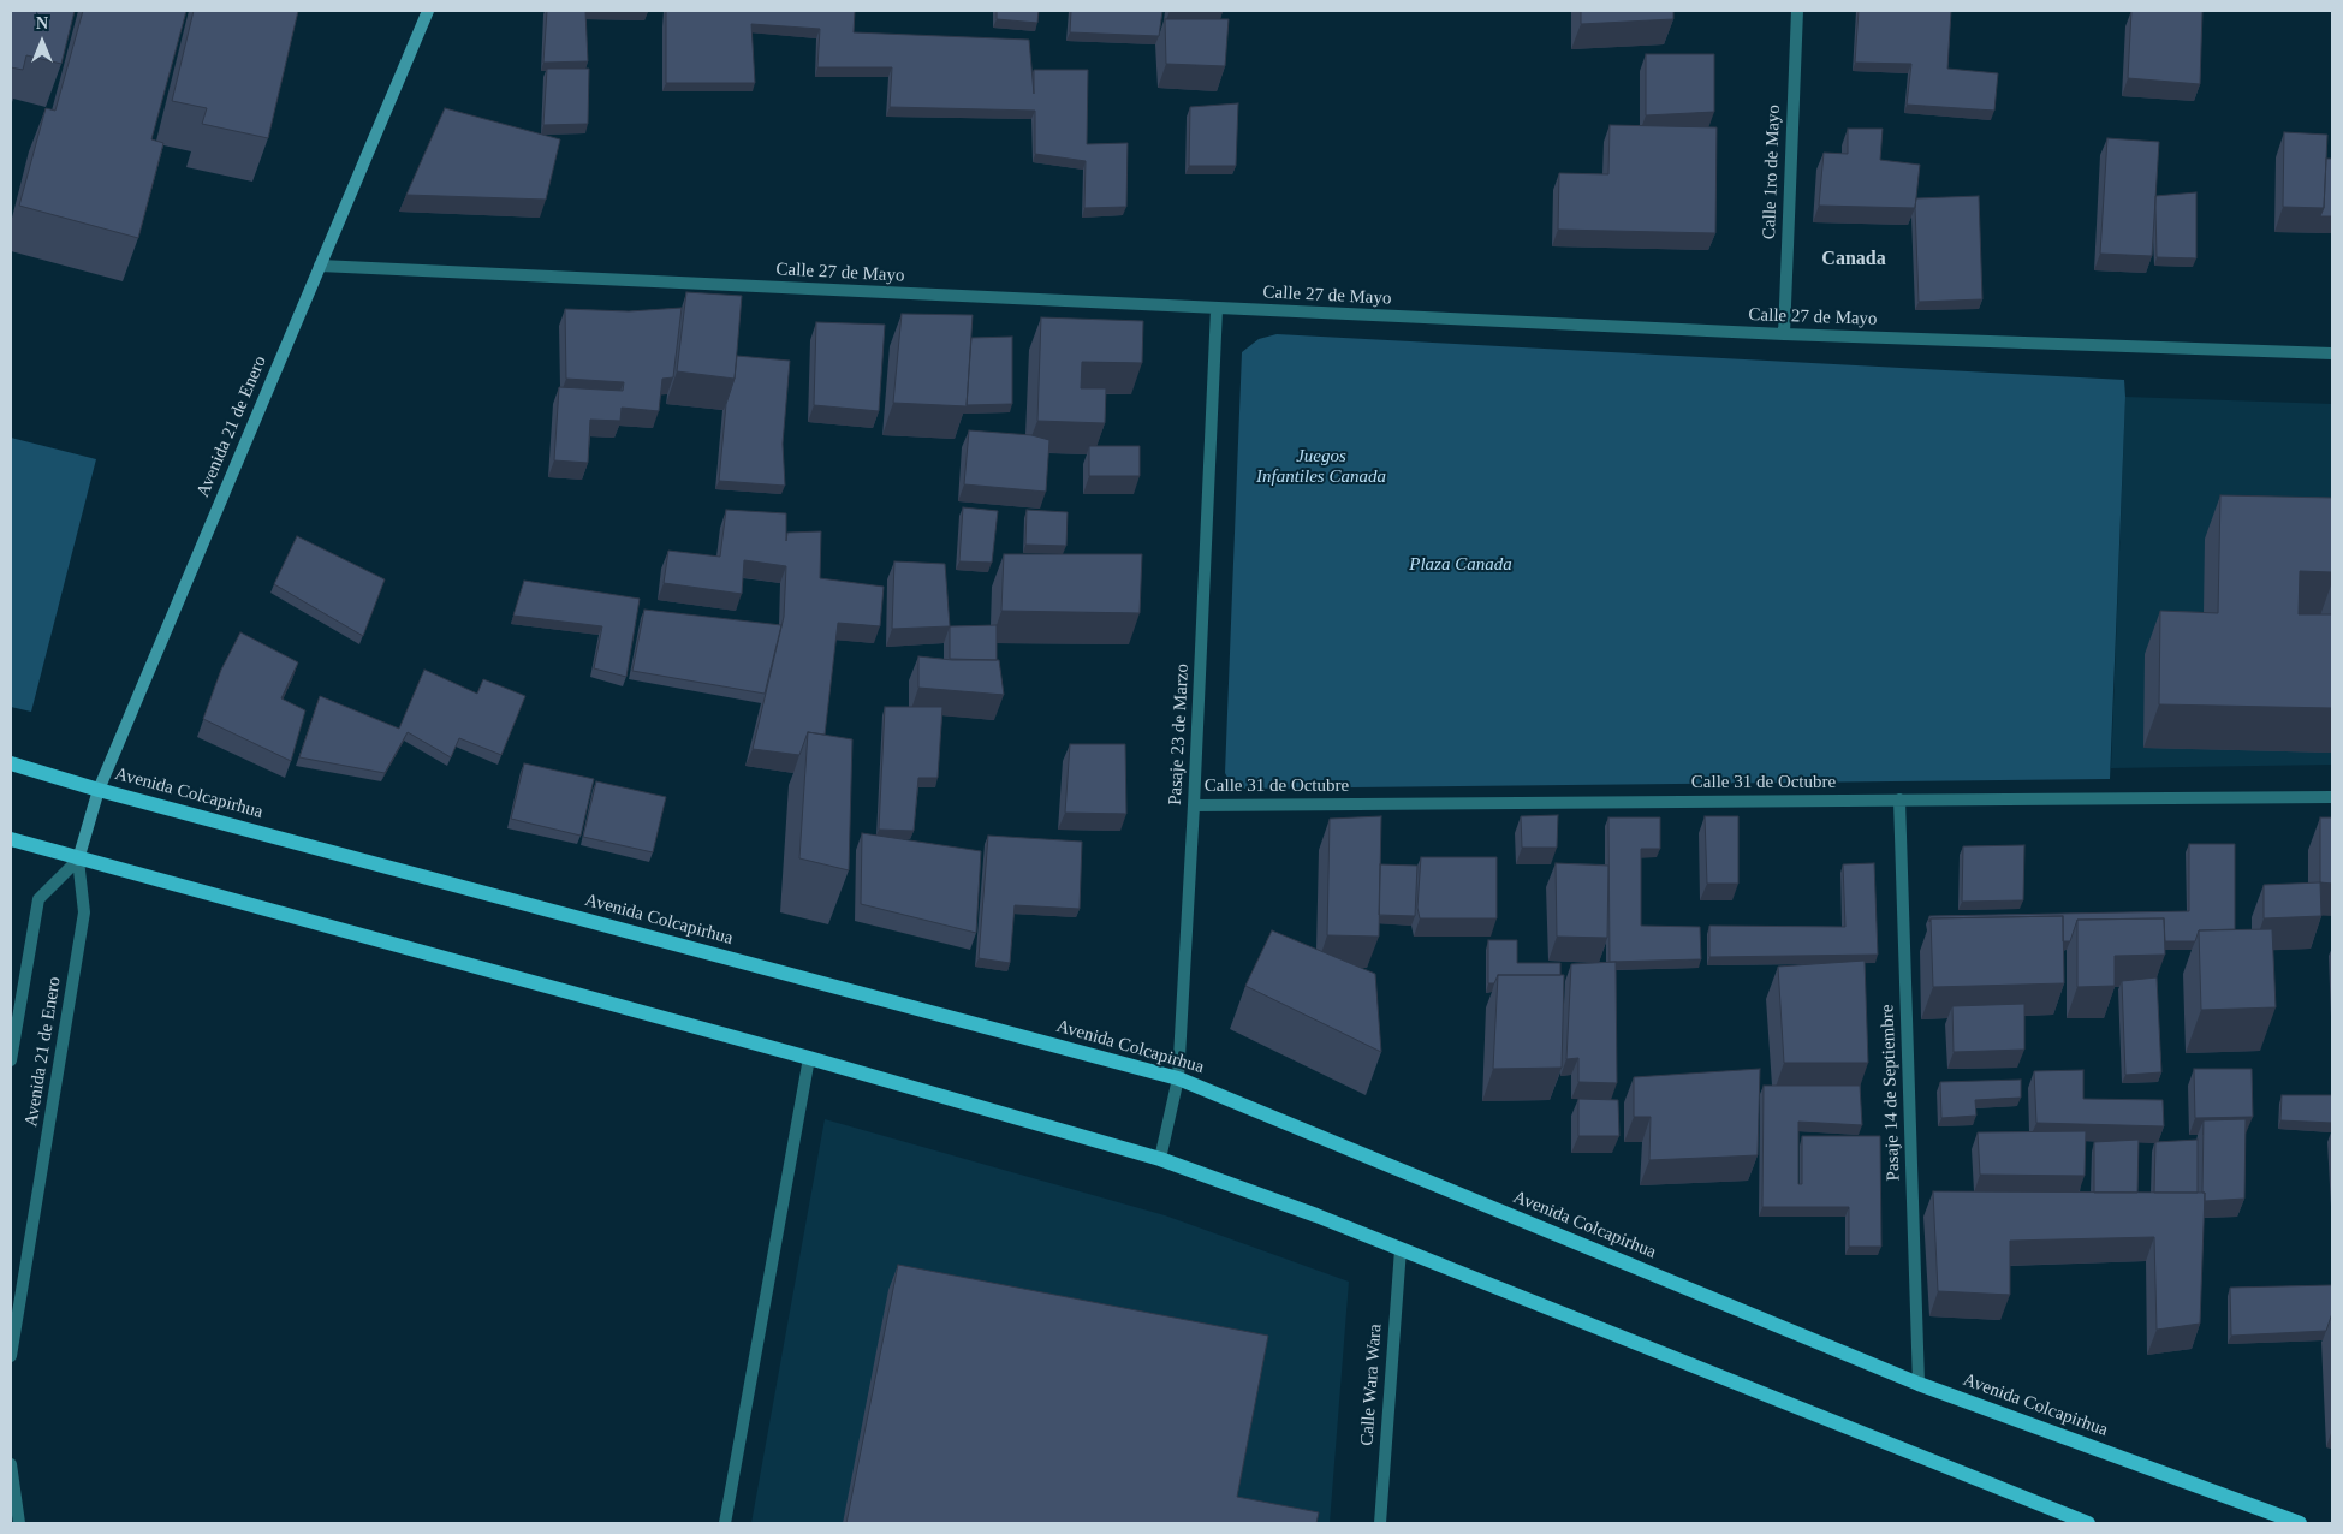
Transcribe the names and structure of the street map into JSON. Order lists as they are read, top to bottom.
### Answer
{
  "streets": {
    "main road": ["Avenida 21 de Enero", "Avenida Colcapirhua"],
    "street": [
      "Calle 1ro de Mayo",
      "Calle 27 de Mayo",
      "Pasaje 23 de Marzo",
      "Calle 31 de Octubre",
      "Pasaje 14 de Septiembre",
      "Calle Wara Wara"
    ]
  },
  "crossings": [
    ["Calle 1ro de Mayo", "Calle 27 de Mayo"],
    ["Calle 27 de Mayo", "Avenida 21 de Enero"],
    ["Calle 27 de Mayo", "Pasaje 23 de Marzo"],
    ["Avenida 21 de Enero", "Avenida Colcapirhua"],
    ["Pasaje 23 de Marzo", "Calle 31 de Octubre"],
    ["Pasaje 23 de Marzo", "Avenida Colcapirhua"],
    ["Calle 31 de Octubre", "Pasaje 14 de Septiembre"],
    ["Avenida Colcapirhua", "Pasaje 14 de Septiembre"]
  ],
  "districts": ["Canada"],
  "parks": ["Juegos Infantiles Canada", "Plaza Canada"],
  "north": "top"
}
